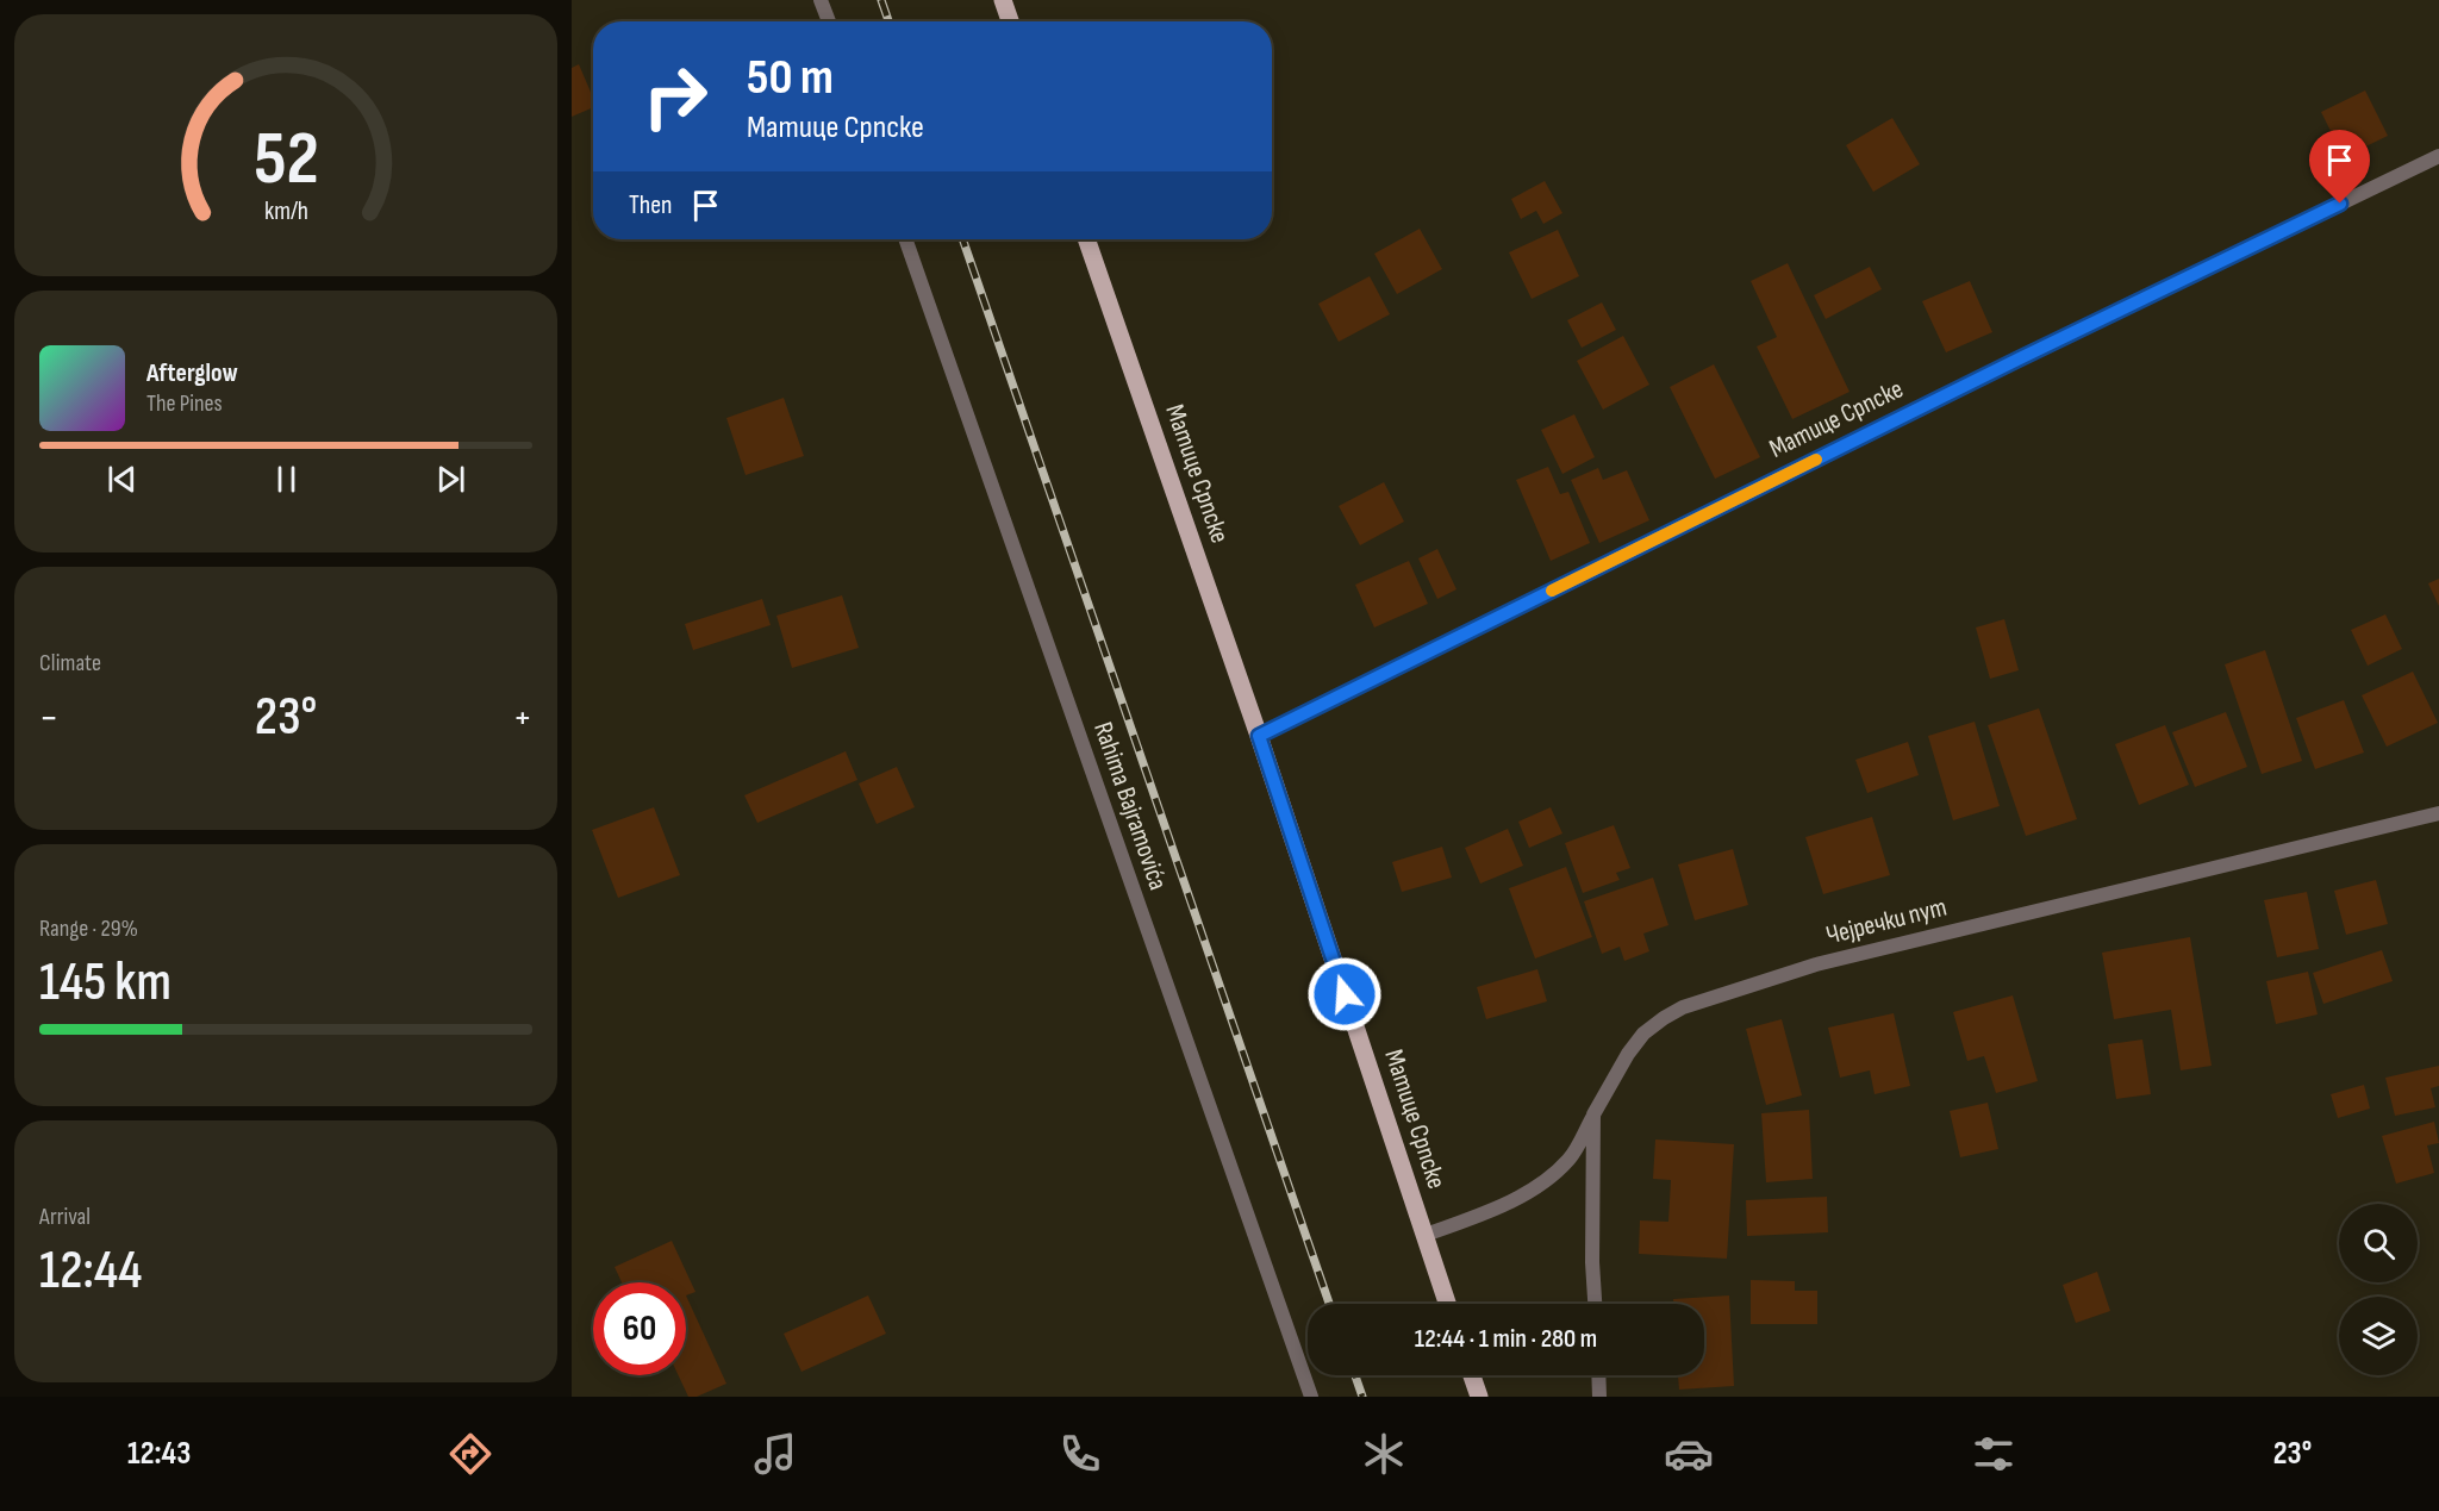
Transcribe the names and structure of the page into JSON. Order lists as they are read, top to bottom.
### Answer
{
  "streets": {
    "main road": ["Матице Српске"],
    "street": ["Rahima Bajramovića", "Чејречки пут"]
  },
  "page": {
    "turn": ["50 m", "Матице Српске"],
    "then": "Then",
    "song": ["Afterglow", "The Pines"],
    "tile": [
      "Climate",
      ["Range · 29%", "145 km"],
      ["Arrival", "12:44"]
    ],
    "heat": ["−", "23°", "+"],
    "limit": "60",
    "trip": "12:44 · 1 min · 280 m",
    "tabs": ["12:43", "23°"],
    "gauge": ["52", "km/h"]
  }
}
